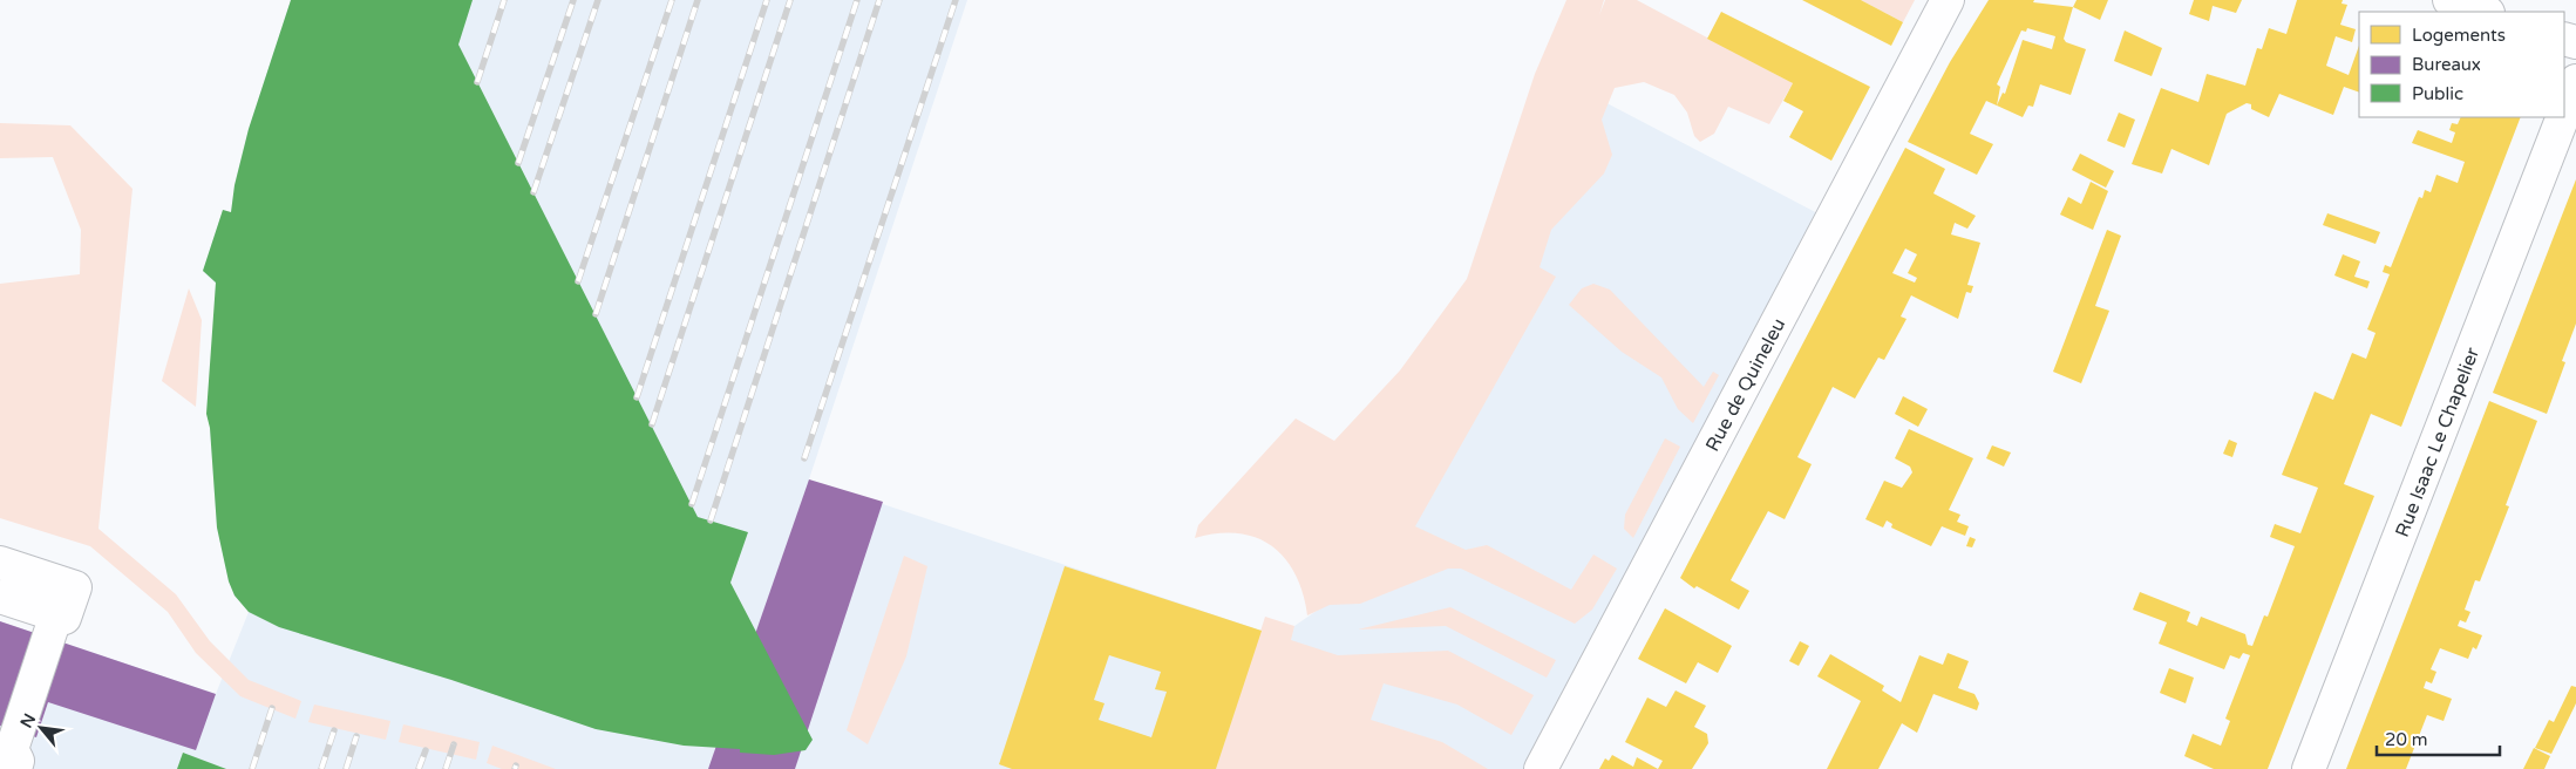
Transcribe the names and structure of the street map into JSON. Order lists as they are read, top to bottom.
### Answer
{
  "streets": {
    "street": ["Rue de Quineleu", "Rue Isaac Le Chapelier"]
  },
  "legend": ["Logements", "Bureaux", "Public"],
  "scale_bar": "20 m",
  "north": "top left"
}
